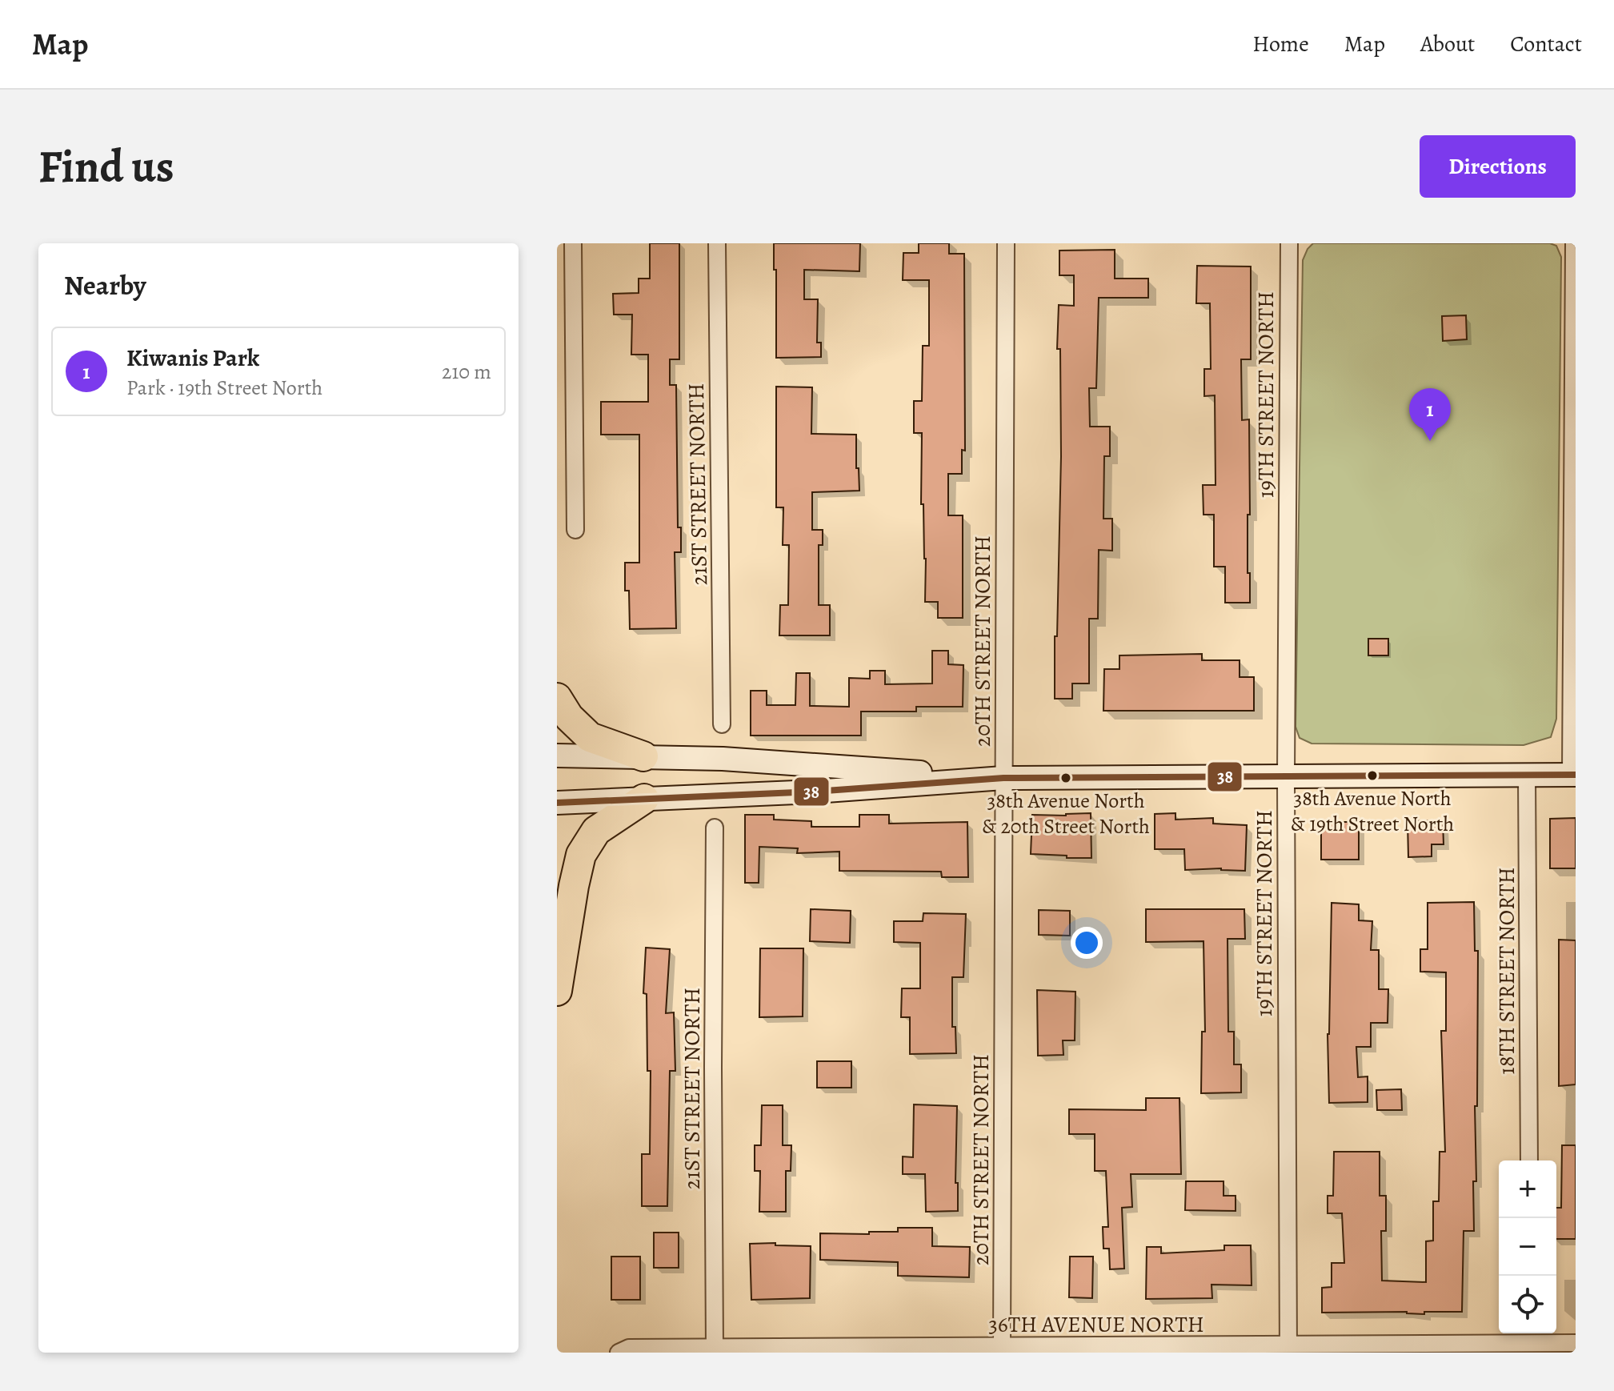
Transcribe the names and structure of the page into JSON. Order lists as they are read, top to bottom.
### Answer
{
  "streets": {
    "street": [
      "19TH STREET NORTH",
      "21ST STREET NORTH",
      "20TH STREET NORTH",
      "18TH STREET NORTH",
      "36TH AVENUE NORTH"
    ]
  },
  "crossings": [
    ["19TH STREET NORTH", "36TH AVENUE NORTH"],
    ["21ST STREET NORTH", "36TH AVENUE NORTH"],
    ["20TH STREET NORTH", "36TH AVENUE NORTH"]
  ],
  "places": ["38th Avenue North & 19th Street North", "38th Avenue North & 20th Street North"],
  "lines": ["transit line 38"],
  "page": {
    "header": "Map",
    "nav": [
      "Home",
      "Map",
      "About",
      "Contact"
    ],
    "buttons": "Directions",
    "title": "Find us",
    "heading": "Nearby",
    "list": [
      {
        "mark": "1",
        "name": "Kiwanis Park",
        "note": "Park · 19th Street North",
        "value": "210 m"
      }
    ],
    "pins": "1",
    "map_buttons": ["+", "−"]
  }
}
